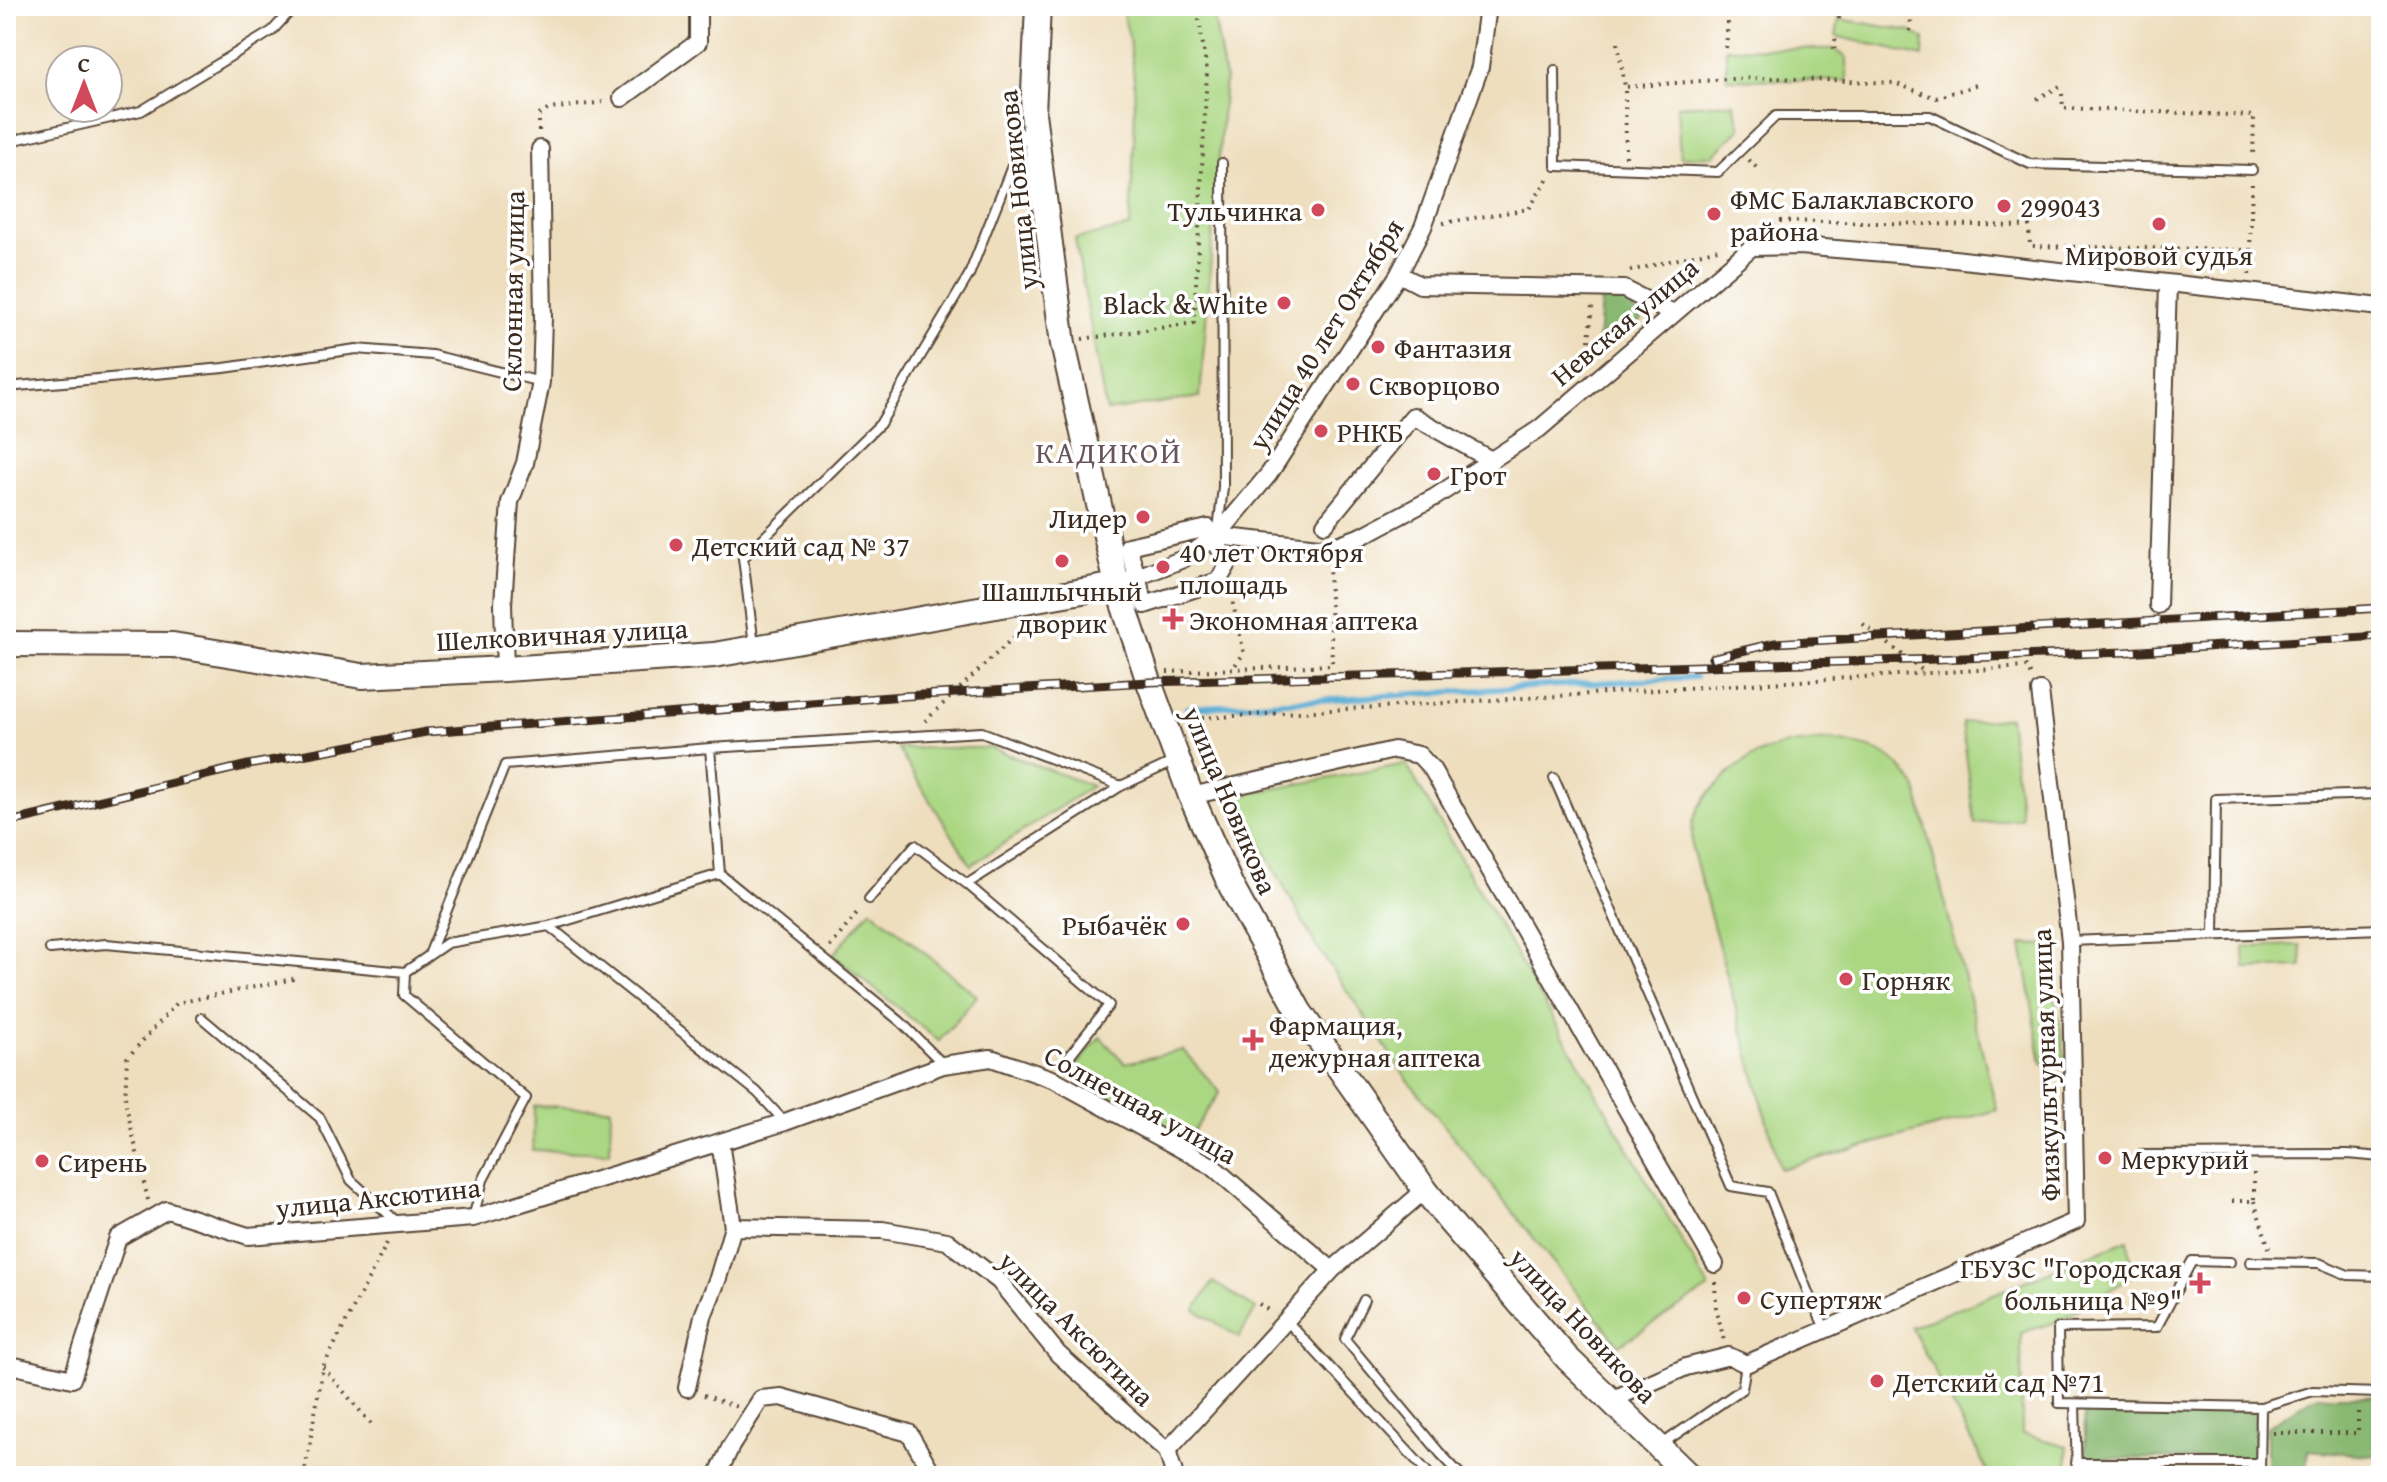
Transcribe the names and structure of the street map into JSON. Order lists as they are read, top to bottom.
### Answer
{
  "streets": {
    "main road": ["улица Новикова", "Шелковичная улица"],
    "street": [
      "Склонная улица",
      "Невская улица",
      "улица 40 лет Октября",
      "Физкультурная улица",
      "Солнечная улица",
      "улица Аксютина"
    ]
  },
  "crossings": [
    ["улица Новикова", "Шелковичная улица"],
    ["Склонная улица", "Шелковичная улица"],
    ["Невская улица", "улица 40 лет Октября"],
    ["Солнечная улица", "улица Аксютина"]
  ],
  "districts": ["КАДИКОЙ"],
  "places": {
    "other": [
      "299043",
      "Тульчинка",
      "ФМС Балаклавского района",
      "Мировой судья",
      "Black & White",
      "Фантазия",
      "Скворцово",
      "РНКБ",
      "Грот",
      "Лидер",
      "Детский сад № 37",
      "Шашлычный дворик",
      "40 лет Октября площадь",
      "Рыбачёк",
      "Горняк",
      "Меркурий",
      "Сирень",
      "Супертяж",
      "Детский сад №71"
    ],
    "health": ["Экономная аптека", "Фармация, дежурная аптека", "ГБУЗС \"Городская больница №9\""]
  },
  "north": "top"
}
